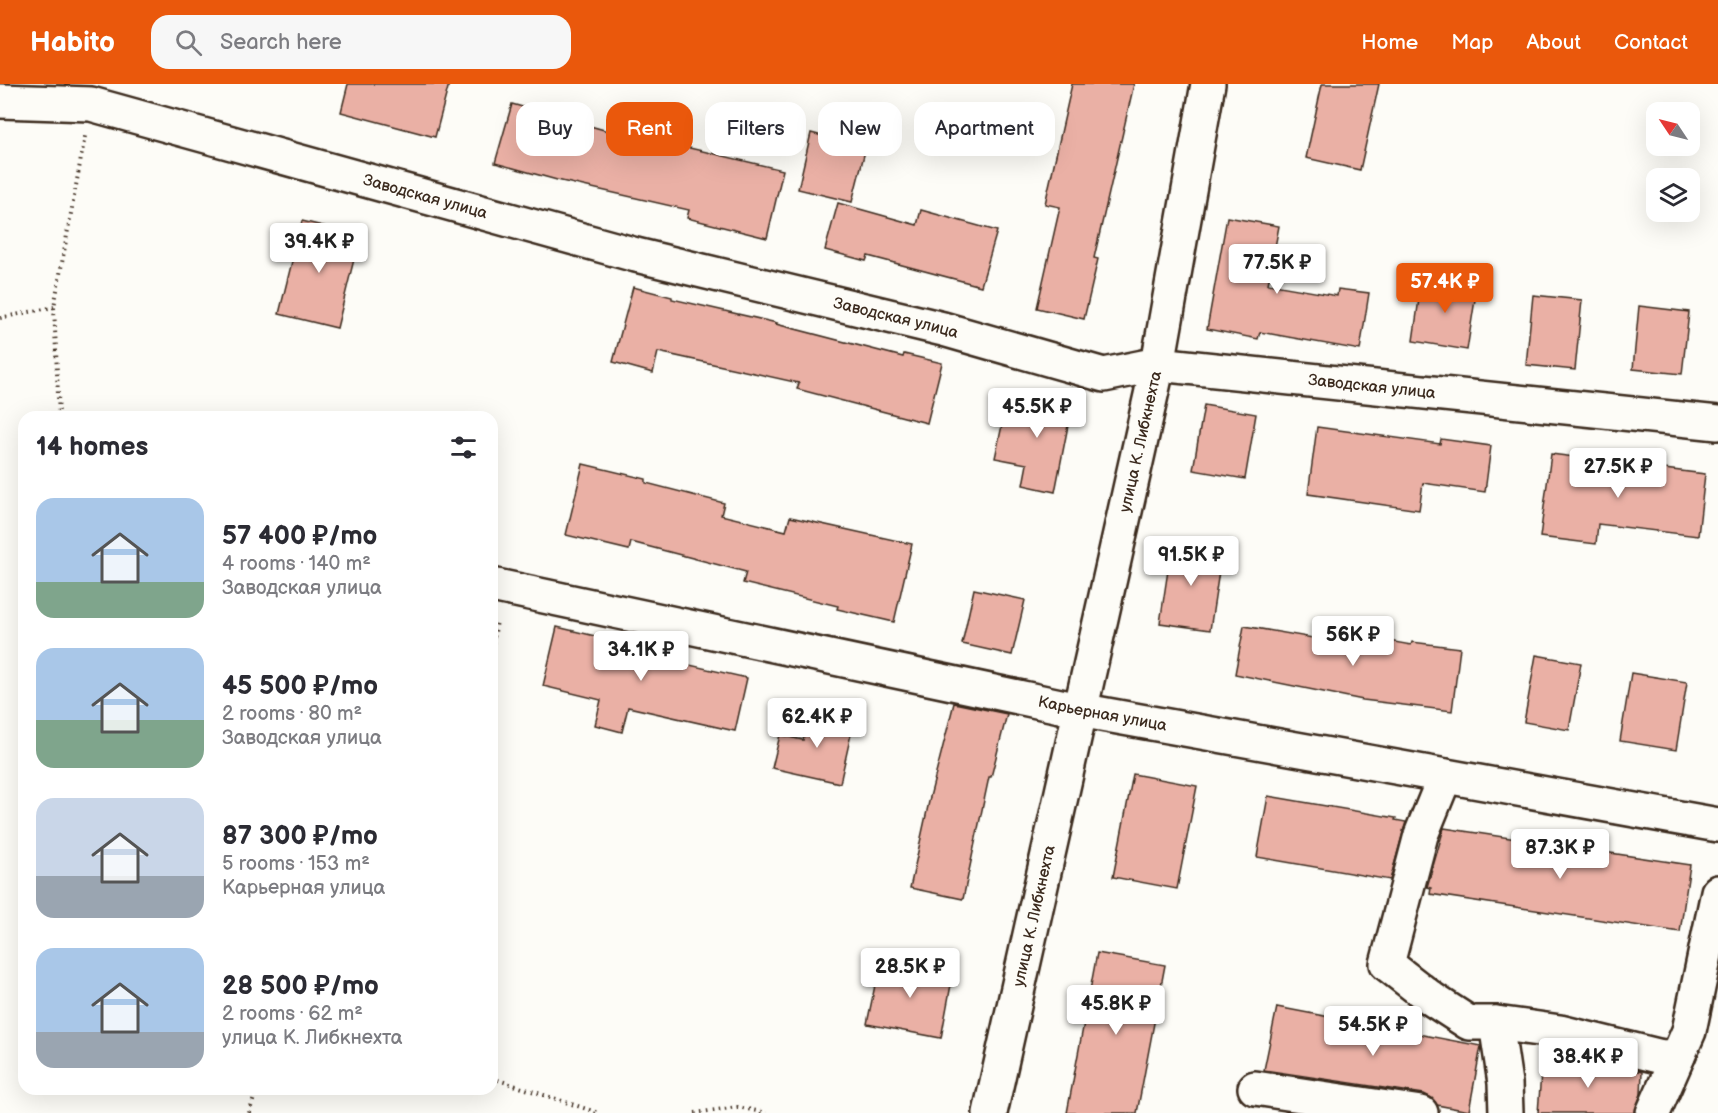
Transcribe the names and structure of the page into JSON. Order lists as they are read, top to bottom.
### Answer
{
  "streets": {
    "street": ["Заводская улица", "улица К. Либкнехта", "Карьерная улица"]
  },
  "crossings": [
    ["Заводская улица", "улица К. Либкнехта"],
    ["улица К. Либкнехта", "Карьерная улица"]
  ],
  "north": "top left",
  "page": {
    "header": "Habito",
    "search": "Search here",
    "nav": [
      "Home",
      "Map",
      "About",
      "Contact"
    ],
    "chip": [
      "Buy",
      "Rent",
      "Filters",
      "New",
      "Apartment"
    ],
    "price": [
      "39.4K ₽",
      "77.5K ₽",
      "57.4K ₽",
      "45.5K ₽",
      "27.5K ₽",
      "91.5K ₽",
      "56K ₽",
      "34.1K ₽",
      "62.4K ₽",
      "87.3K ₽",
      "28.5K ₽",
      "45.8K ₽",
      "54.5K ₽",
      "38.4K ₽"
    ],
    "heading": "14 homes",
    "list": [
      {
        "name": "57 400 ₽/mo",
        "note": "4 rooms · 140 m² · Заводская улица"
      },
      {
        "name": "45 500 ₽/mo",
        "note": "2 rooms · 80 m² · Заводская улица"
      },
      {
        "name": "87 300 ₽/mo",
        "note": "5 rooms · 153 m² · Карьерная улица"
      },
      {
        "name": "28 500 ₽/mo",
        "note": "2 rooms · 62 m² · улица К. Либкнехта"
      }
    ]
  }
}
